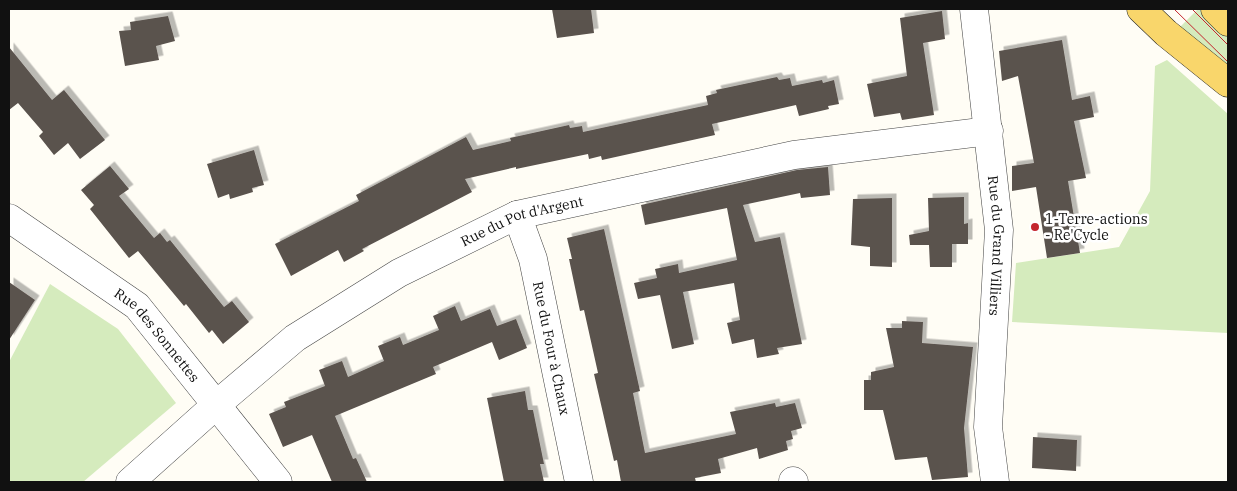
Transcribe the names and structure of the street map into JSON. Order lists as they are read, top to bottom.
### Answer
{
  "streets": {
    "street": [
      "Rue du Pot d'Argent",
      "Rue du Grand Villiers",
      "Rue des Sonnettes",
      "Rue du Four à Chaux"
    ]
  },
  "crossings": [
    ["Rue du Pot d'Argent", "Rue du Grand Villiers"],
    ["Rue du Pot d'Argent", "Rue des Sonnettes"],
    ["Rue du Pot d'Argent", "Rue du Four à Chaux"]
  ],
  "places": ["1-Terre-actions - Re'Cycle"]
}
